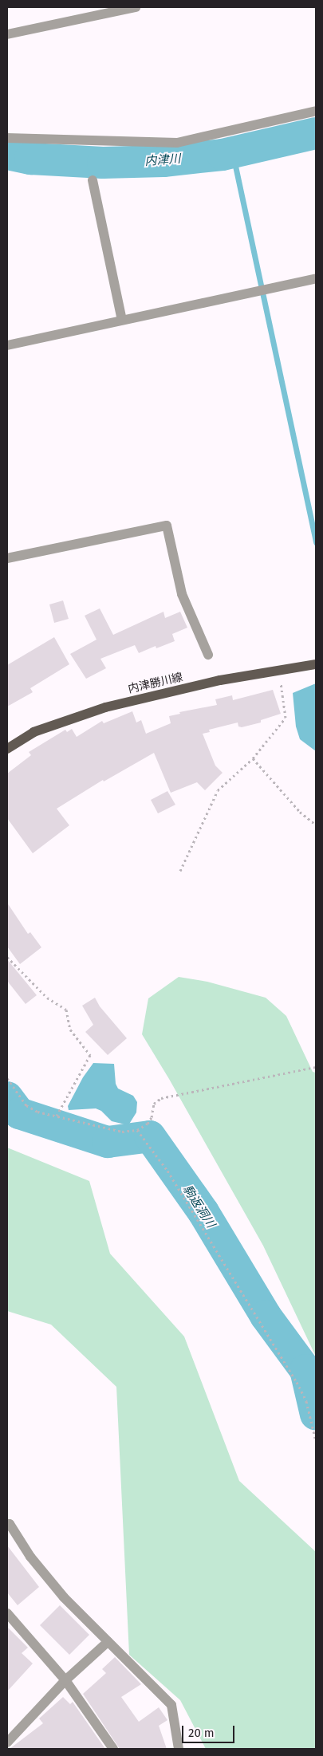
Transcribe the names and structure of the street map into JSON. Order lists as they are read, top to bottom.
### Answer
{
  "streets": {
    "main road": ["内津勝川線"]
  },
  "water": ["内津川", "駒返洞川"],
  "scale_bar": "20 m"
}
